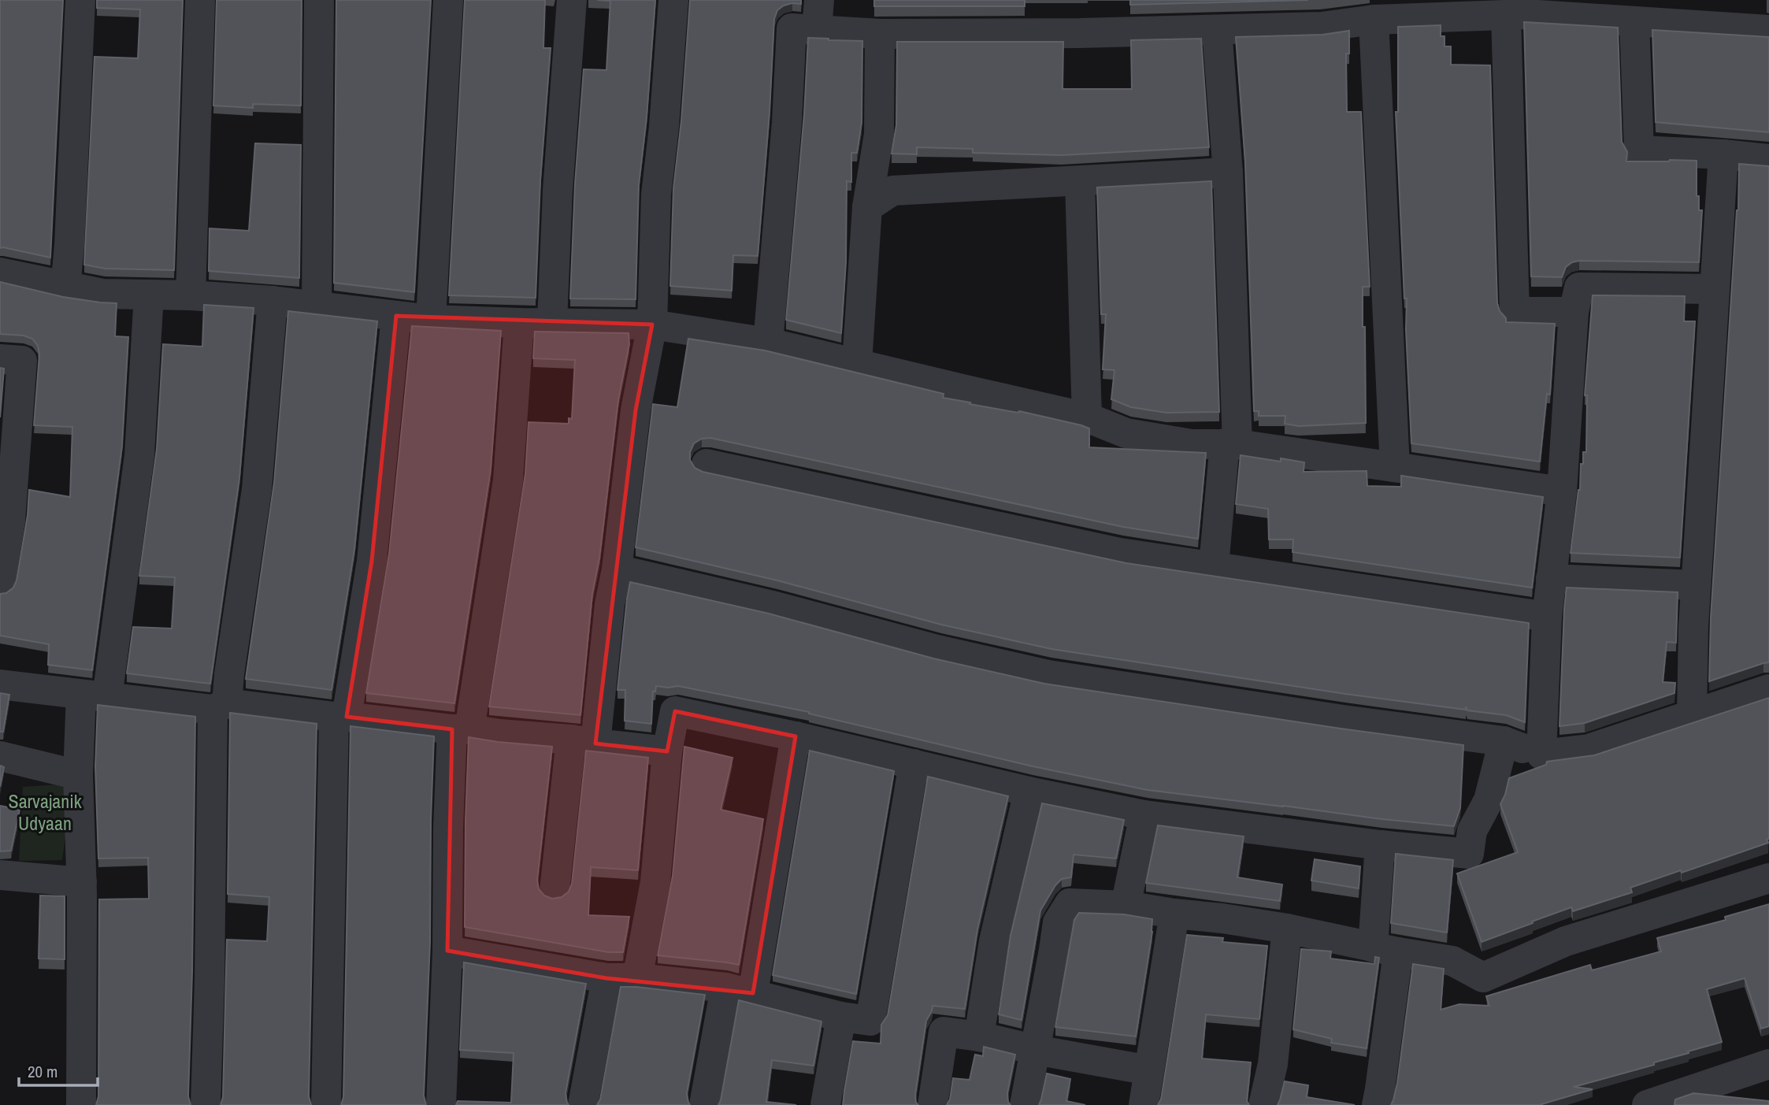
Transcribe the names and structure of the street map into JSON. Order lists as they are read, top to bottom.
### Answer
{
  "parks": ["Sarvajanik Udyaan"],
  "scale_bar": "20 m"
}
